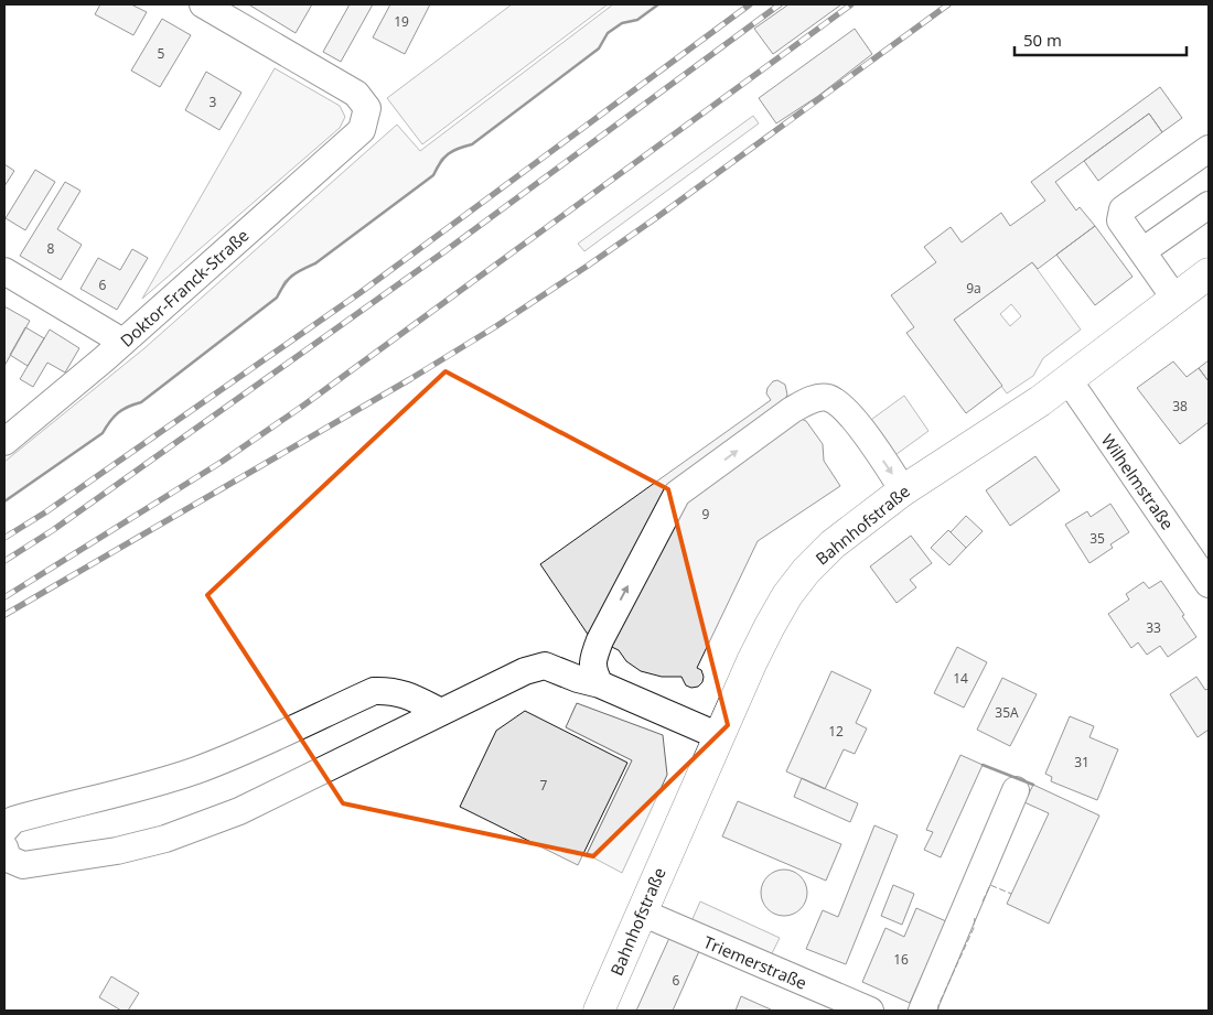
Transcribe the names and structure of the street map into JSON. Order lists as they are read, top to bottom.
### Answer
{
  "streets": {
    "main road": ["Bahnhofstraße"],
    "street": ["Doktor-Franck-Straße", "Wilhelmstraße", "Triemerstraße"]
  },
  "crossings": [
    ["Wilhelmstraße", "Bahnhofstraße"],
    ["Bahnhofstraße", "Triemerstraße"]
  ],
  "house_numbers": [
    "19",
    "5",
    "3",
    "8",
    "6",
    "9a",
    "38",
    "9",
    "35",
    "33",
    "14",
    "35A",
    "12",
    "31",
    "7",
    "16",
    "6"
  ],
  "scale_bar": "50 m"
}
